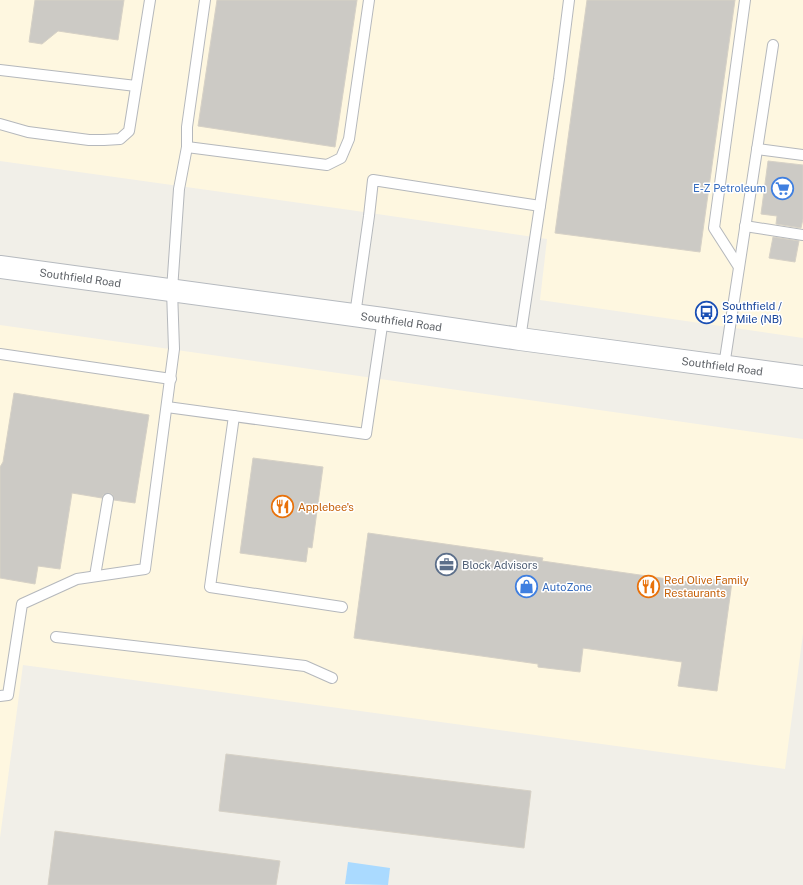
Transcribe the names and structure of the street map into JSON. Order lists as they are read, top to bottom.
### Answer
{
  "streets": {
    "main road": ["Southfield Road"]
  },
  "places": {
    "supermarket": ["E-Z Petroleum"],
    "bus stop": ["Southfield / 12 Mile (NB)"],
    "restaurant": ["Applebee's", "Red Olive Family Restaurants"],
    "office": ["Block Advisors"],
    "shop": ["AutoZone"]
  }
}
